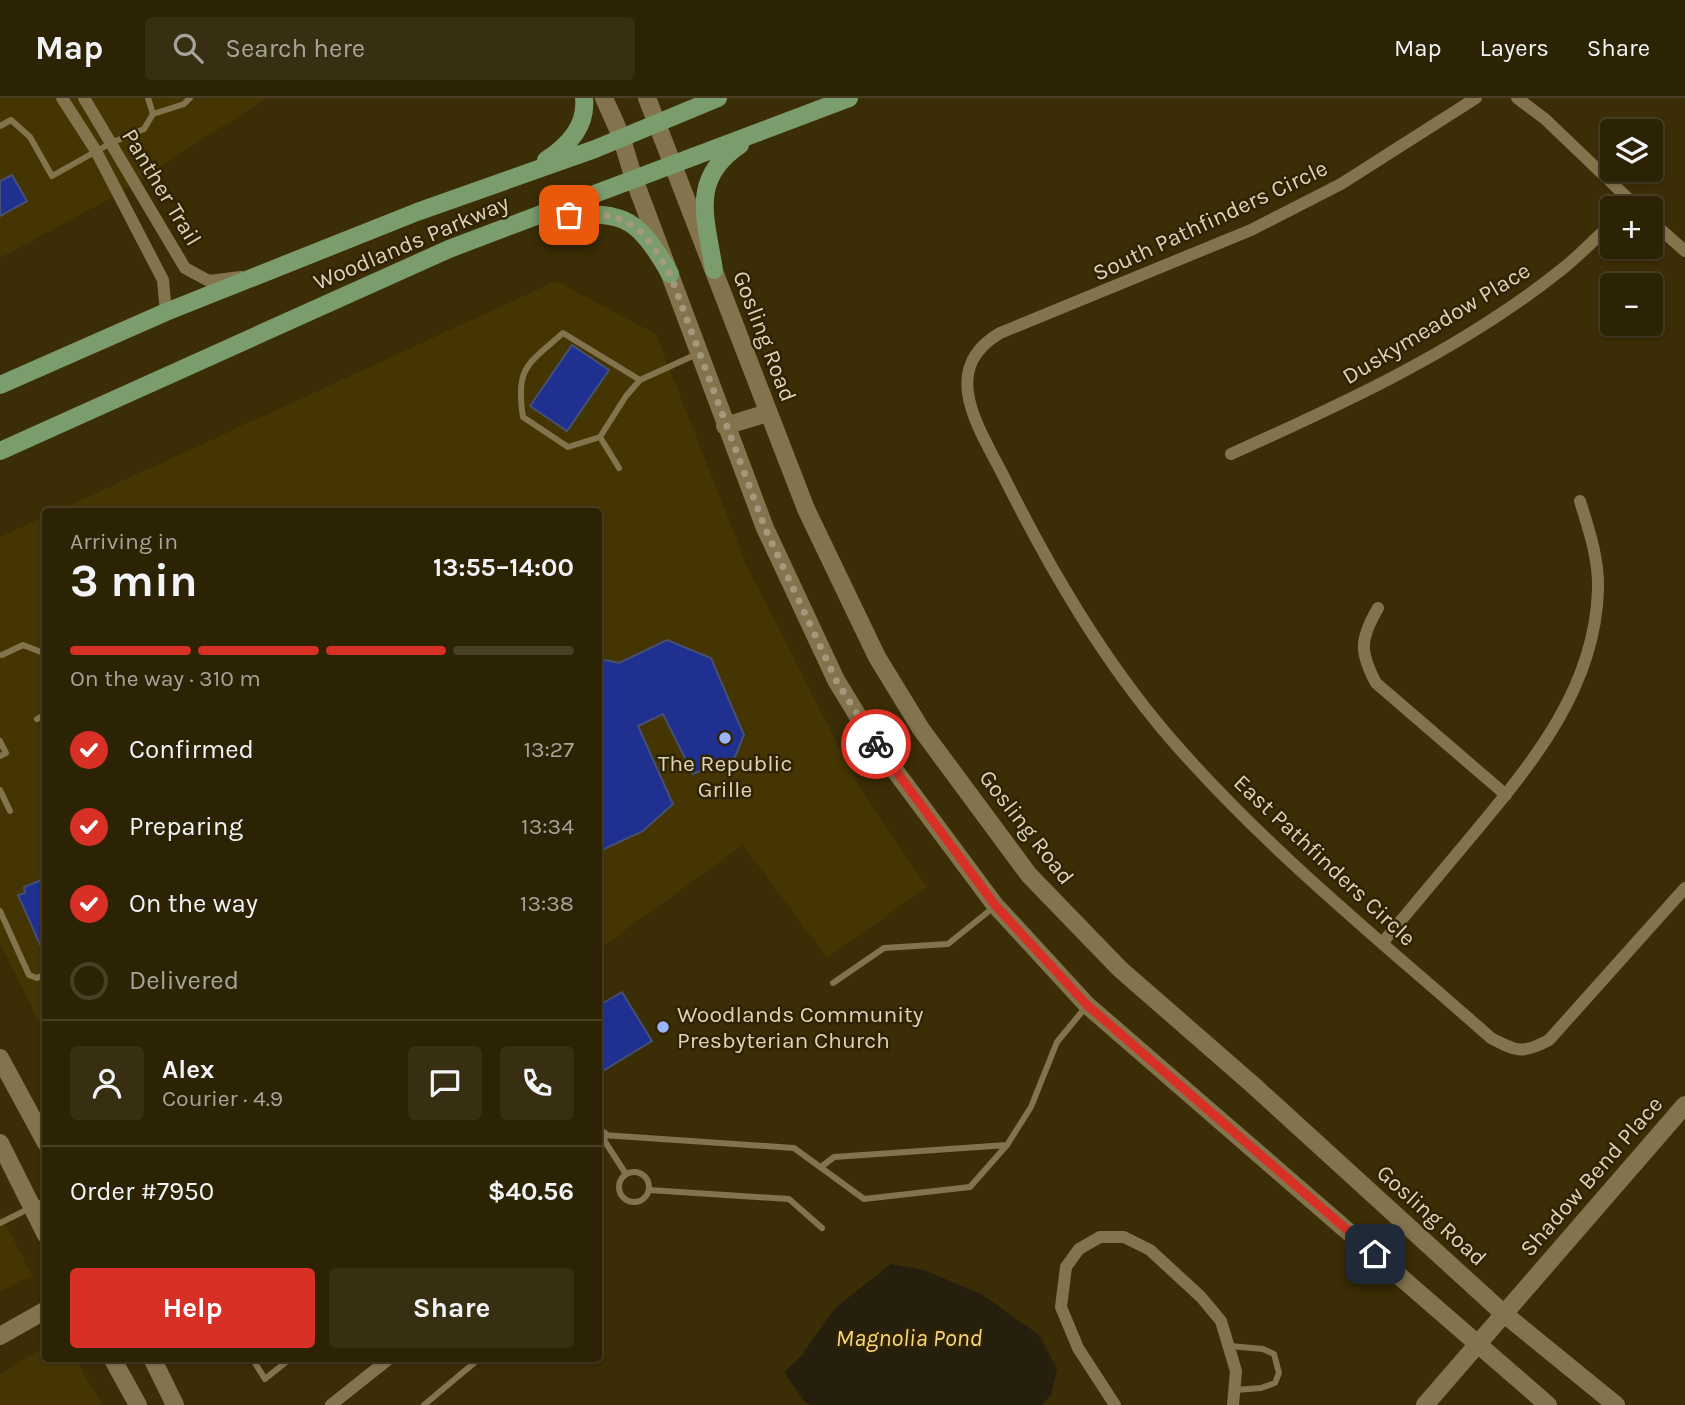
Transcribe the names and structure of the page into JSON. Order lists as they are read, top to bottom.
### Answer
{
  "streets": {
    "main road": ["Woodlands Parkway", "Gosling Road", "Shadow Bend Place"],
    "street": [
      "Panther Trail",
      "South Pathfinders Circle",
      "Duskymeadow Place",
      "East Pathfinders Circle"
    ]
  },
  "crossings": [
    ["Panther Trail", "Woodlands Parkway"],
    ["South Pathfinders Circle", "East Pathfinders Circle"],
    ["Woodlands Parkway", "Gosling Road"],
    ["Gosling Road", "Shadow Bend Place"]
  ],
  "water": ["Magnolia Pond"],
  "places": ["The Republic Grille", "Woodlands Community Presbyterian Church"],
  "page": {
    "header": "Map",
    "search": "Search here",
    "nav": ["Map", "Layers", "Share"],
    "map_buttons": ["+", "−"],
    "heading": ["3 min", "Arriving in", "13:55–14:00"],
    "panel": [
      "Alex",
      "Courier · 4.9",
      "Order #7950",
      "$40.56"
    ],
    "bar": "On the way · 310 m",
    "list": [
      ["Confirmed", "13:27"],
      ["Preparing", "13:34"],
      ["On the way", "13:38"],
      "Delivered"
    ],
    "buttons": ["Help", "Share"]
  }
}
